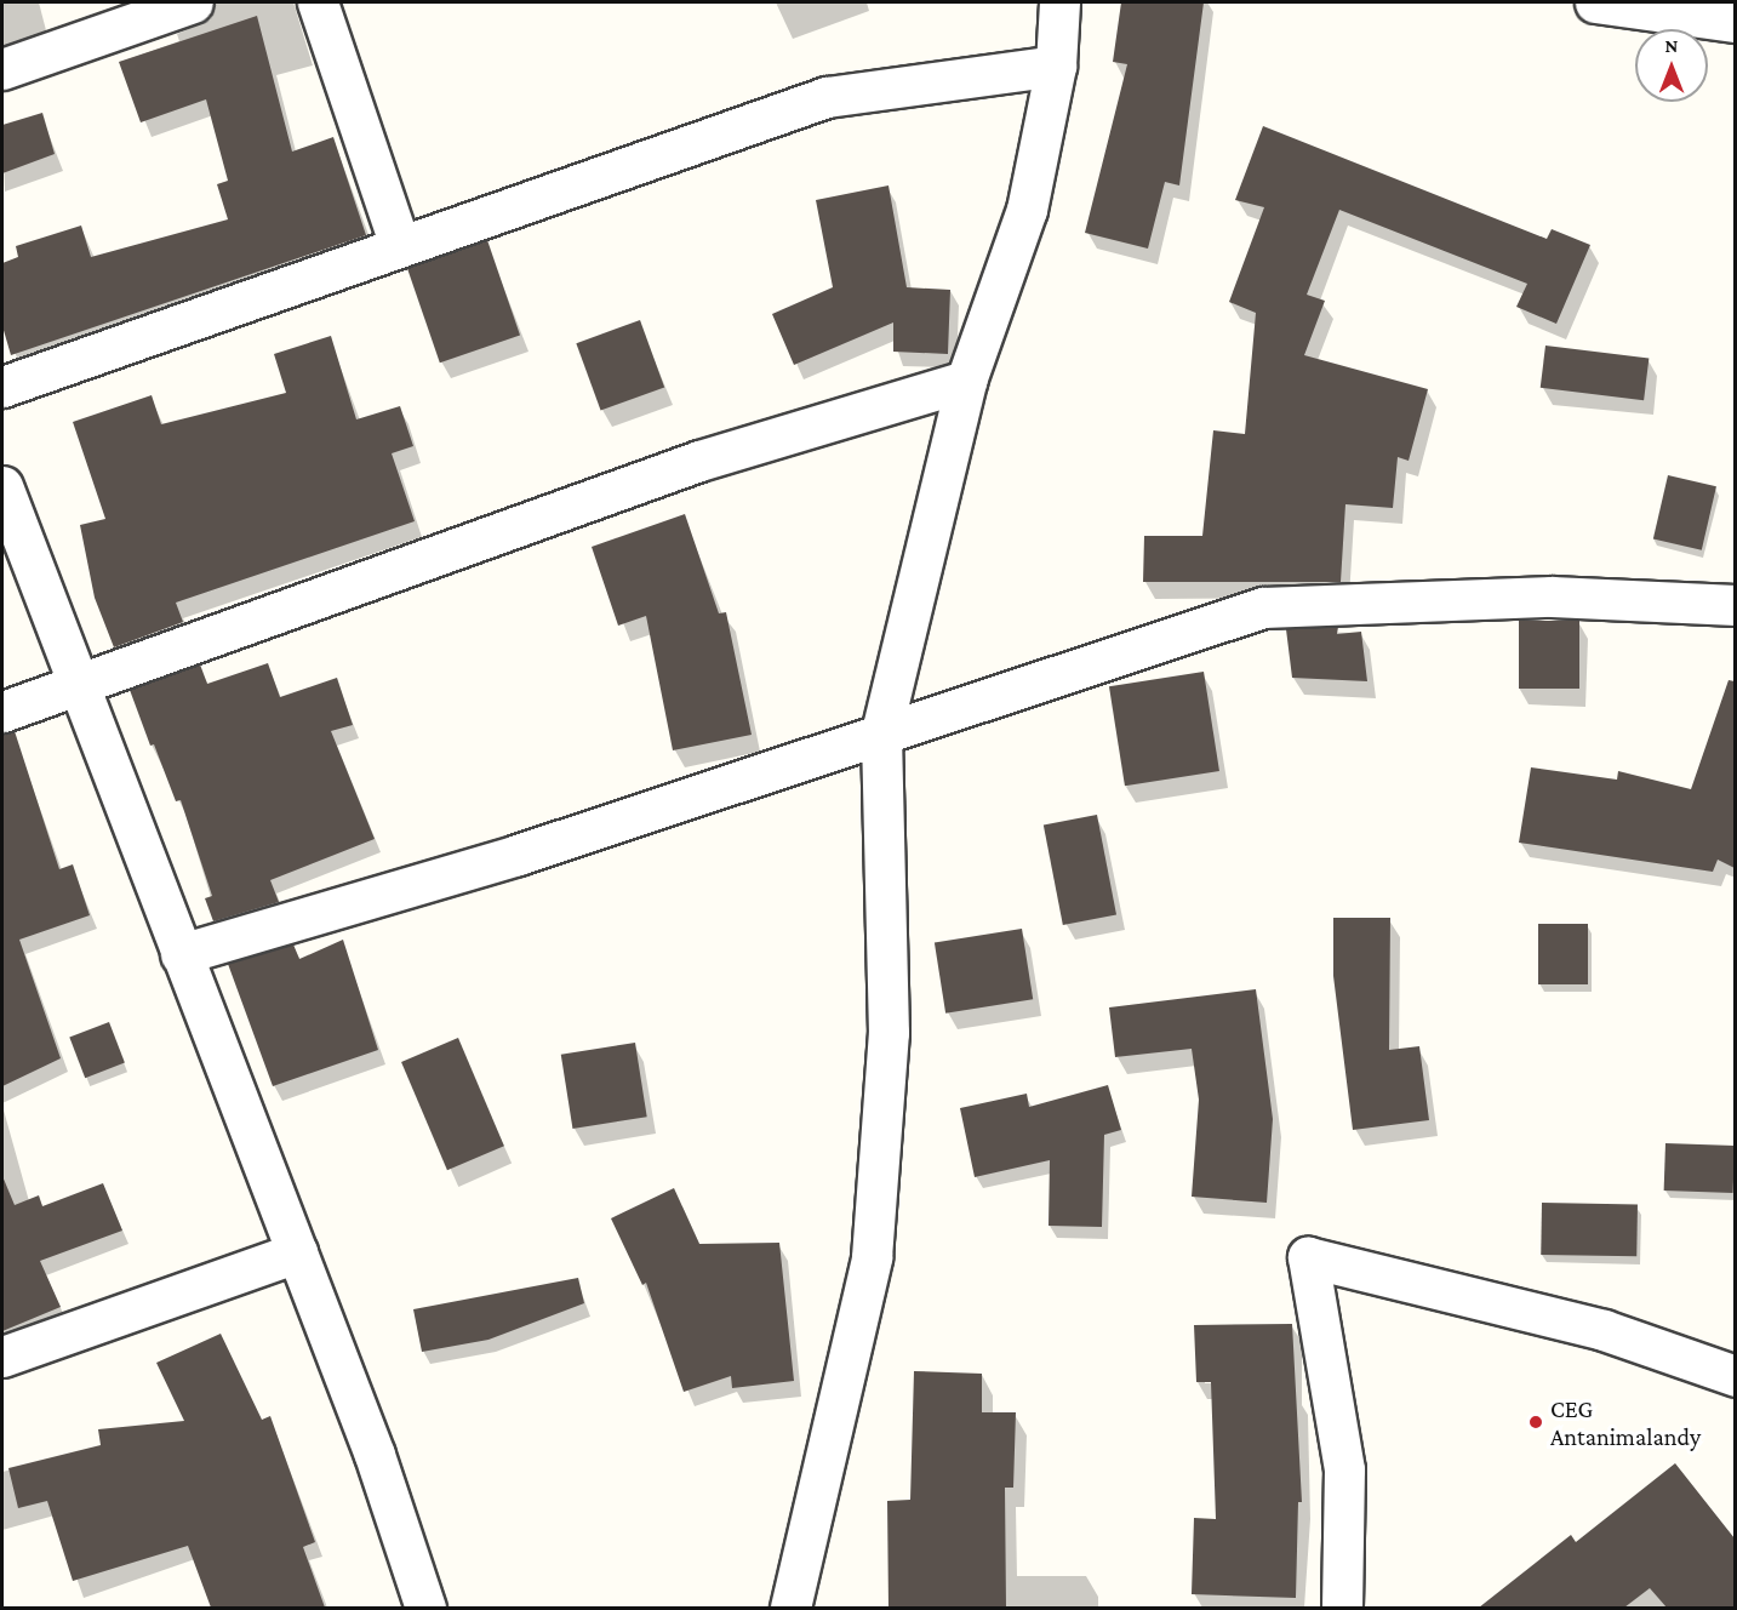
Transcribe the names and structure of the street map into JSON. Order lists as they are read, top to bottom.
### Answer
{
  "places": ["CEG Antanimalandy"],
  "north": "top"
}
